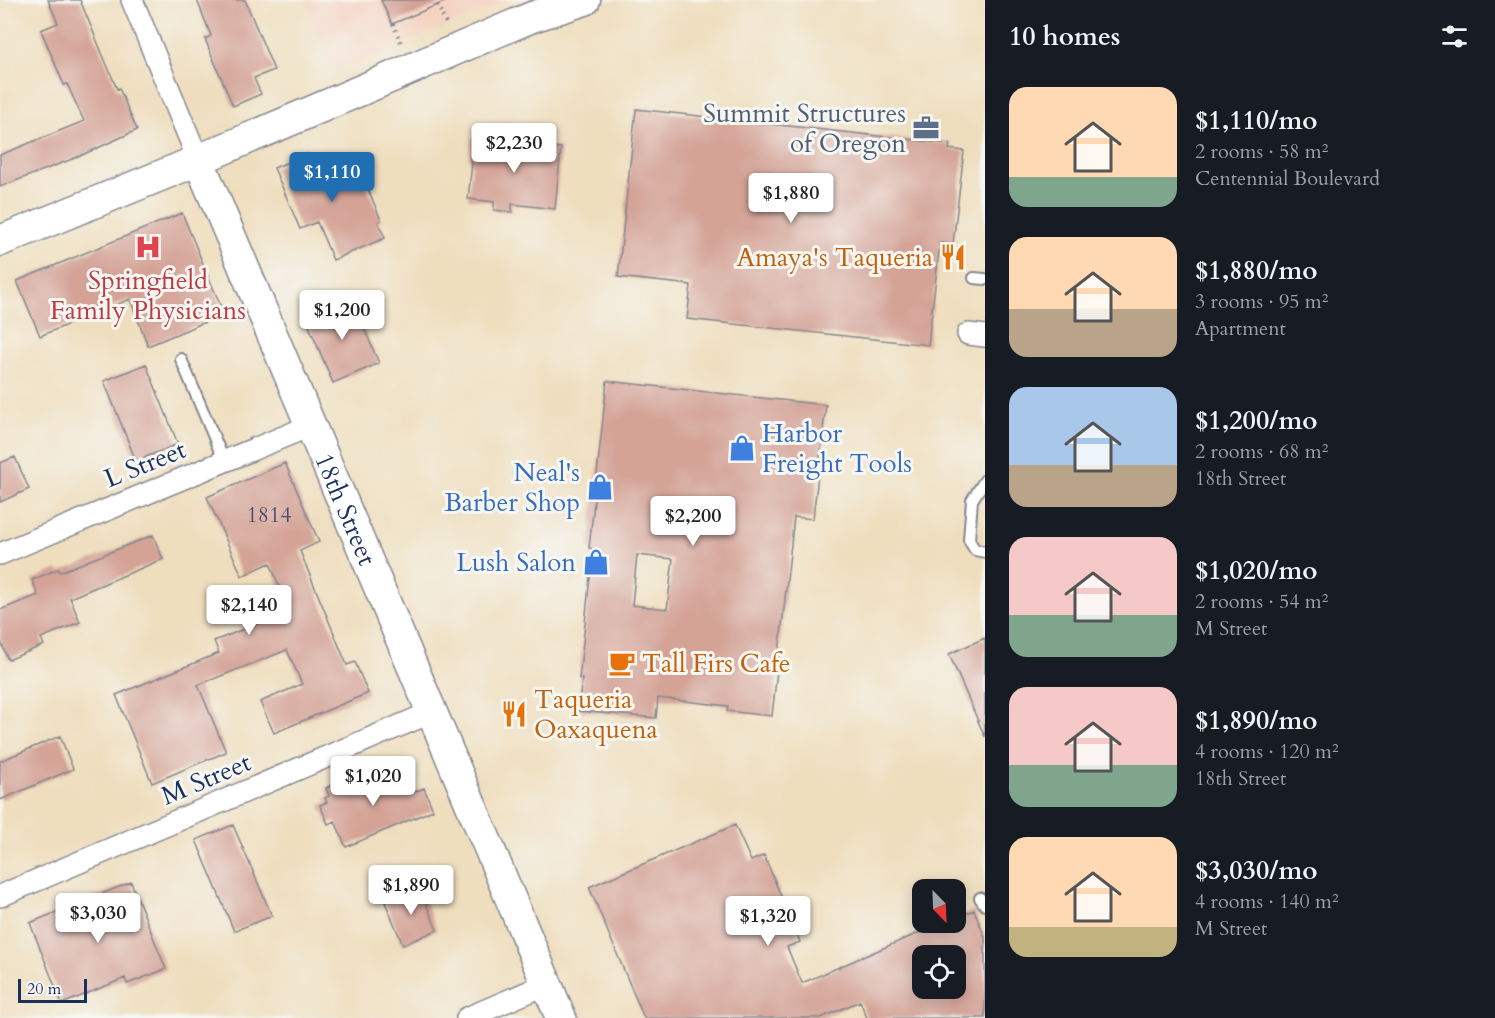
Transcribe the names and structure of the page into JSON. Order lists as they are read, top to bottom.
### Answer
{
  "streets": {
    "street": ["L Street", "18th Street", "M Street"]
  },
  "crossings": [
    ["L Street", "18th Street"],
    ["18th Street", "M Street"]
  ],
  "places": {
    "office": ["Summit Structures of Oregon"],
    "hospital": ["Springfield Family Physicians"],
    "restaurant": ["Amaya's Taqueria", "Taqueria Oaxaquena"],
    "shop": ["Harbor Freight Tools", "Neal's Barber Shop", "Lush Salon"],
    "cafe": ["Tall Firs Cafe"]
  },
  "house_numbers": ["1814"],
  "scale_bar": "20 m",
  "north": "bottom right",
  "page": {
    "heading": "10 homes",
    "list": [
      {
        "name": "$1,110/mo",
        "note": "2 rooms · 58 m² · Centennial Boulevard"
      },
      {
        "name": "$1,880/mo",
        "note": "3 rooms · 95 m² · Apartment"
      },
      {
        "name": "$1,200/mo",
        "note": "2 rooms · 68 m² · 18th Street"
      },
      {
        "name": "$1,020/mo",
        "note": "2 rooms · 54 m² · M Street"
      },
      {
        "name": "$1,890/mo",
        "note": "4 rooms · 120 m² · 18th Street"
      },
      {
        "name": "$3,030/mo",
        "note": "4 rooms · 140 m² · M Street"
      }
    ],
    "price": [
      "$2,230",
      "$1,110",
      "$1,880",
      "$1,200",
      "$2,200",
      "$2,140",
      "$1,020",
      "$1,890",
      "$3,030",
      "$1,320"
    ],
    "scale": "20 m"
  }
}
